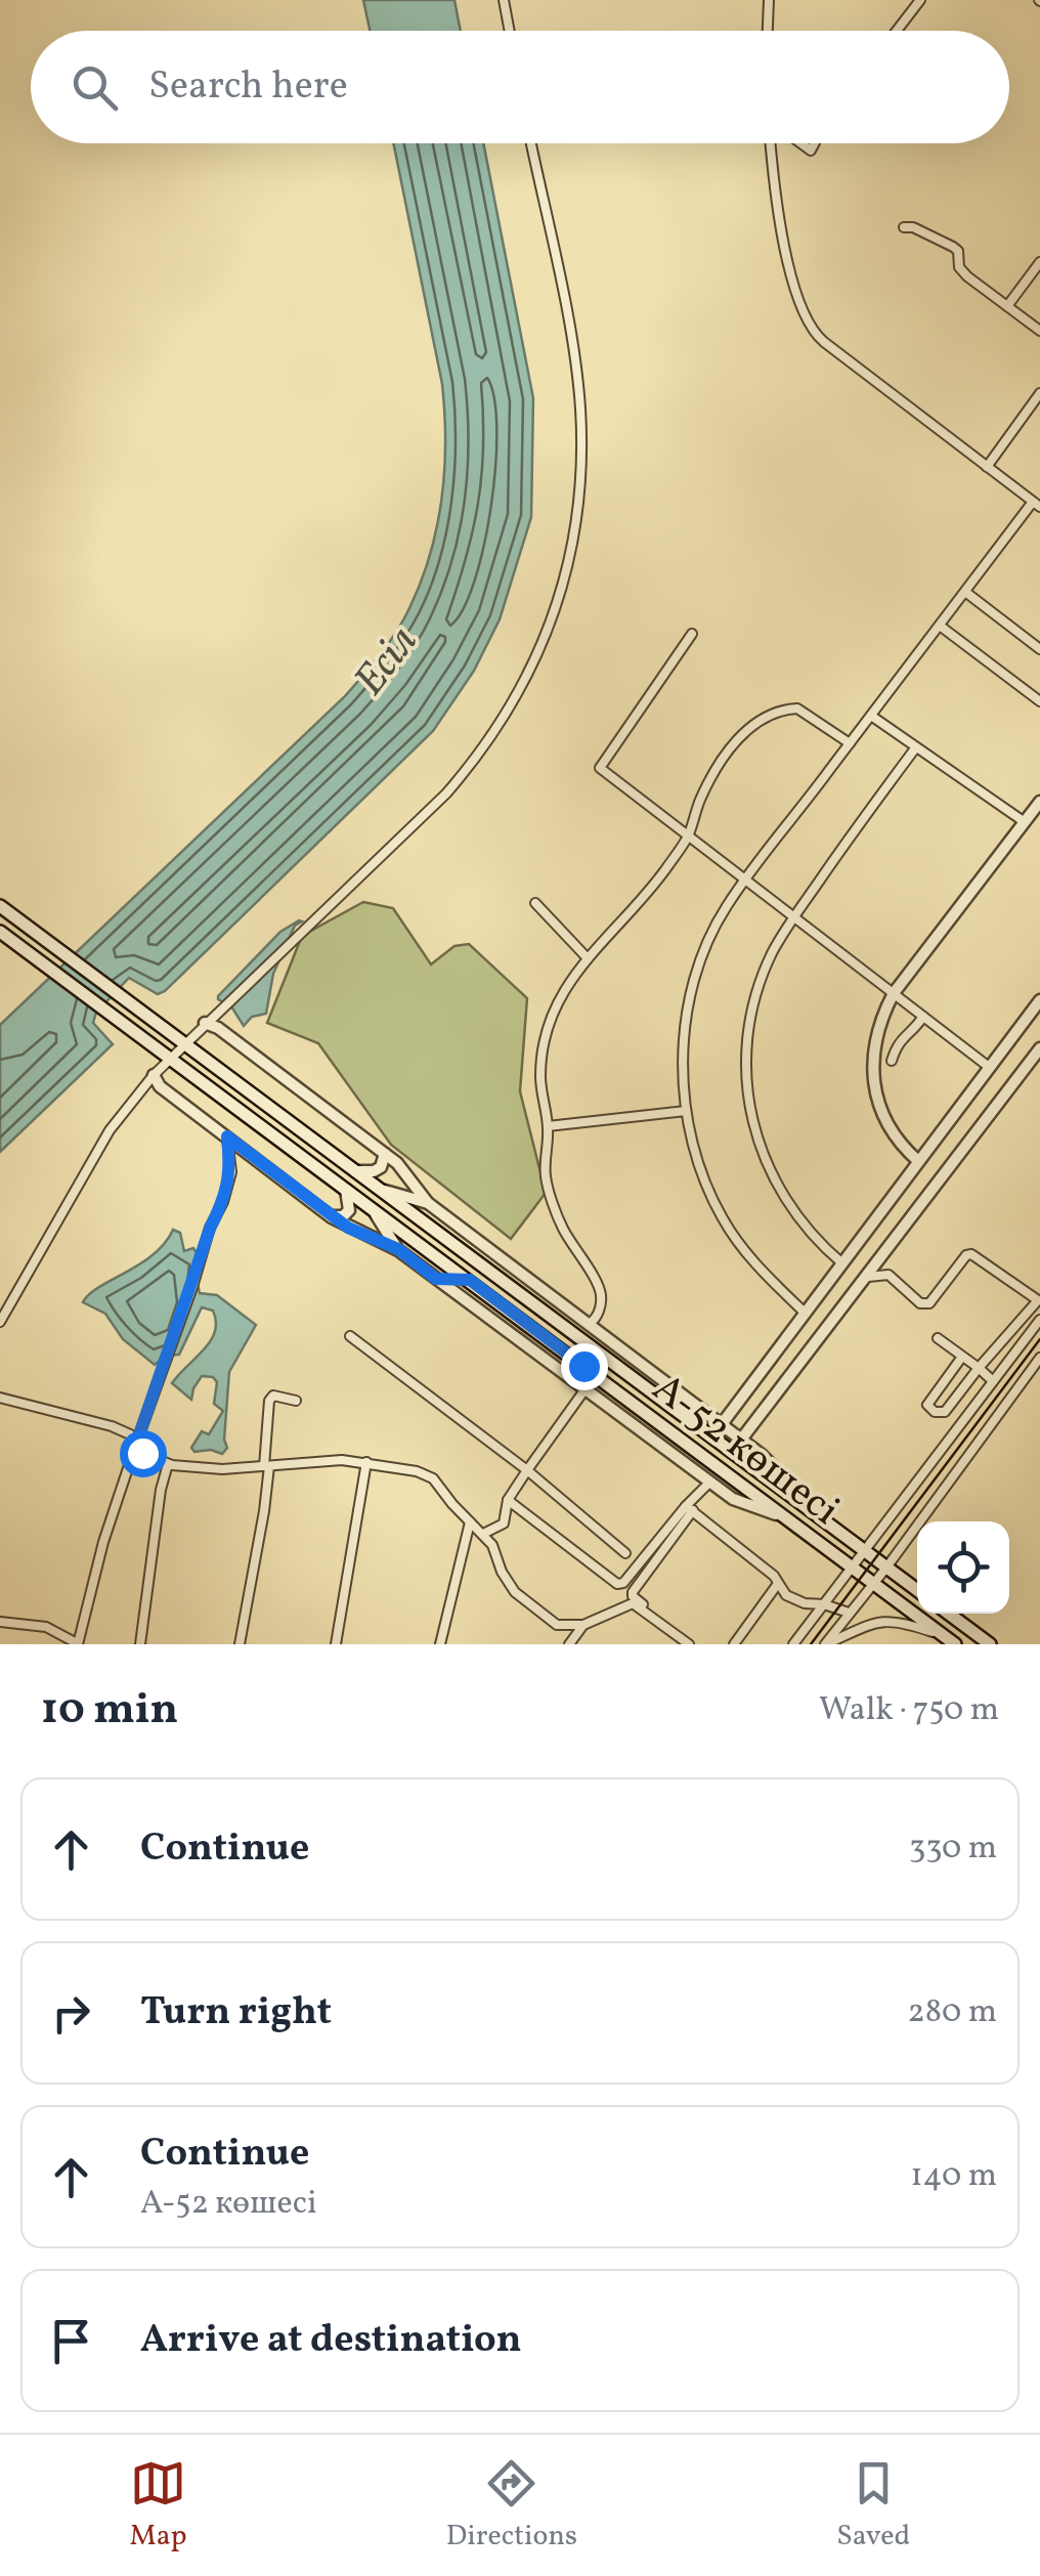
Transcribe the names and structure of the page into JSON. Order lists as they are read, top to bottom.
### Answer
{
  "streets": {
    "main road": ["А-52 көшесі"]
  },
  "water": ["Есіл"],
  "page": {
    "search": "Search here",
    "heading": ["10 min", "Walk · 750 m"],
    "list": [
      ["Continue", "330 m"],
      ["Turn right", "280 m"],
      ["Continue", "А-52 көшесі", "140 m"],
      "Arrive at destination"
    ],
    "nav": ["Map", "Directions", "Saved"]
  }
}
